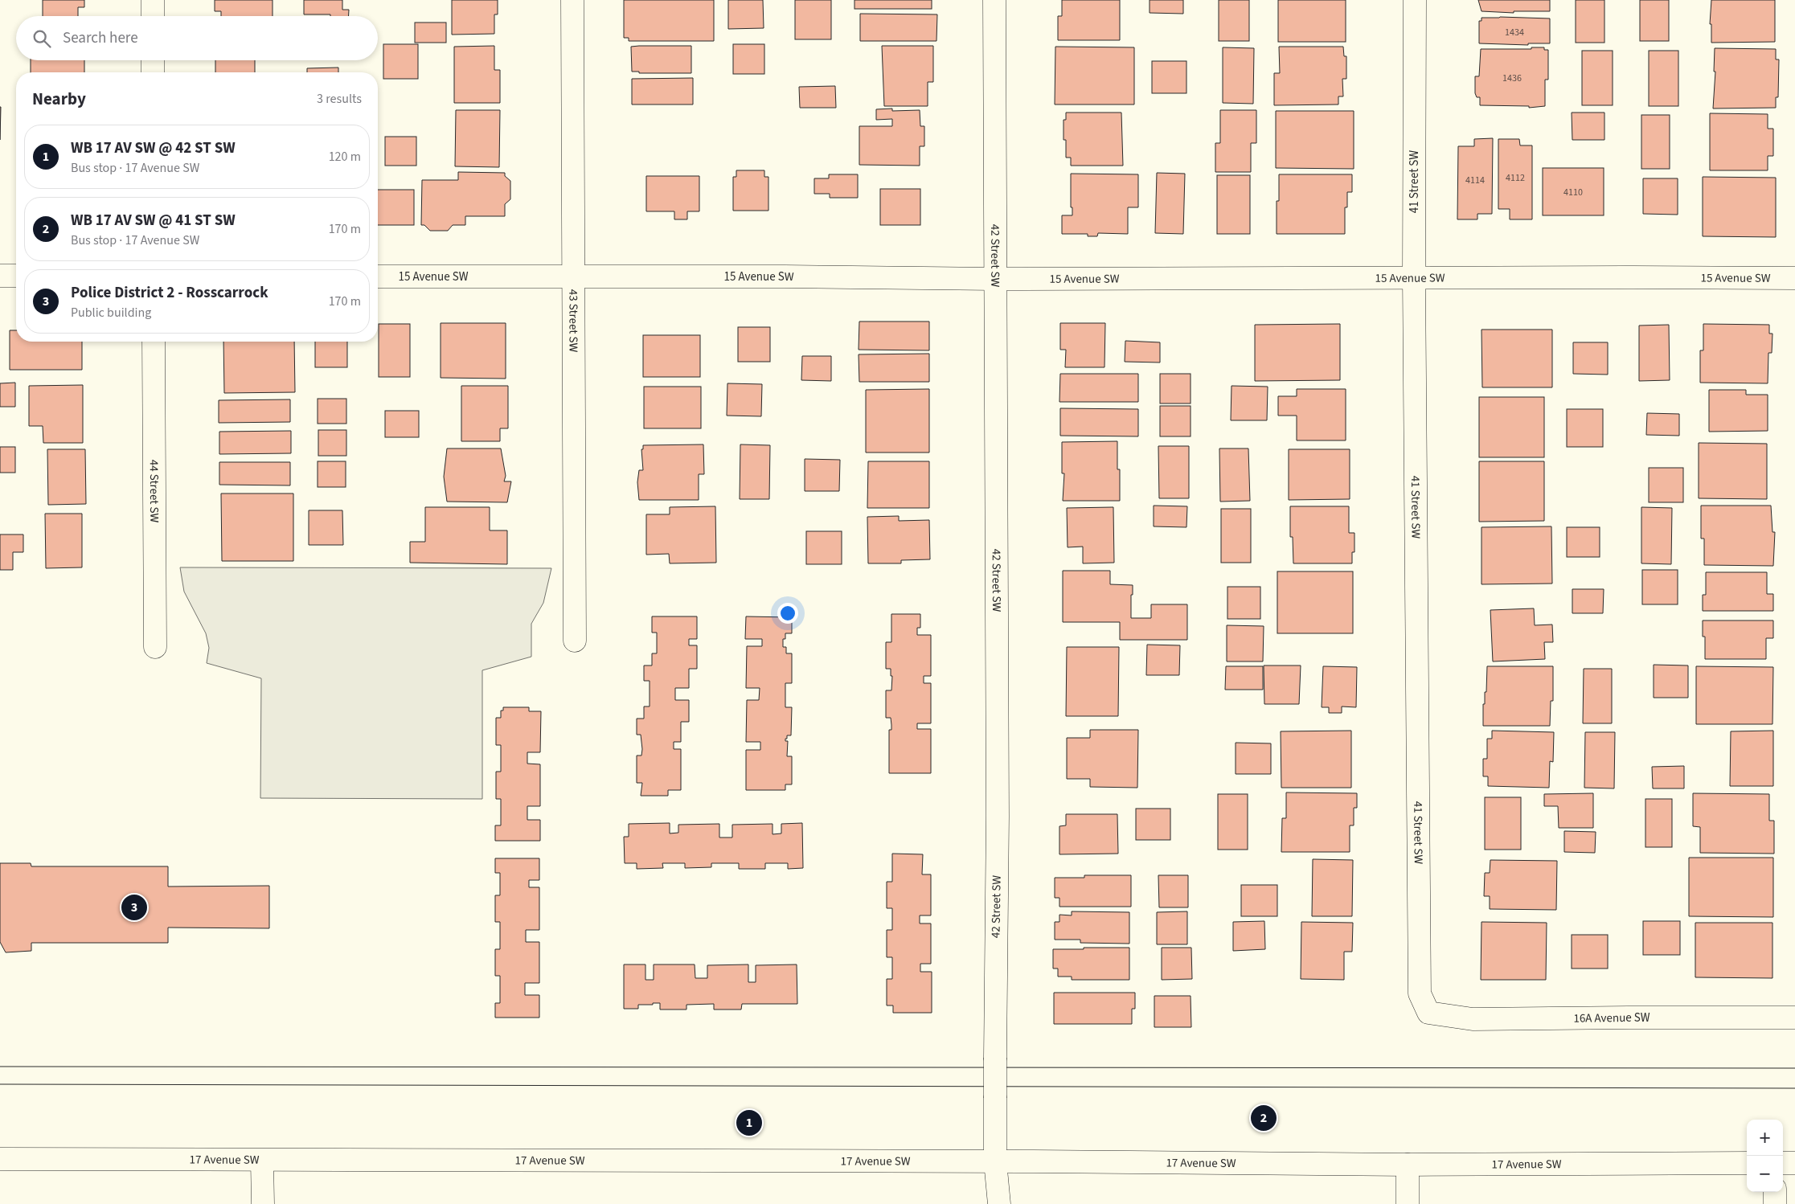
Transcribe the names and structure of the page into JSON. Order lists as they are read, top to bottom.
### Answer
{
  "streets": {
    "street": [
      "41 Street SW",
      "42 Street SW",
      "15 Avenue SW",
      "43 Street SW",
      "44 Street SW",
      "16A Avenue SW",
      "17 Avenue SW"
    ]
  },
  "crossings": [
    ["41 Street SW", "15 Avenue SW"],
    ["41 Street SW", "16A Avenue SW"],
    ["42 Street SW", "15 Avenue SW"],
    ["42 Street SW", "17 Avenue SW"],
    ["15 Avenue SW", "43 Street SW"]
  ],
  "house_numbers": [
    "1434",
    "1436",
    "4112",
    "4114",
    "4110"
  ],
  "page": {
    "search": "Search here",
    "heading": ["Nearby", "3 results"],
    "list": [
      {
        "mark": "1",
        "name": "WB 17 AV SW @ 42 ST SW",
        "note": "Bus stop · 17 Avenue SW",
        "value": "120 m"
      },
      {
        "mark": "2",
        "name": "WB 17 AV SW @ 41 ST SW",
        "note": "Bus stop · 17 Avenue SW",
        "value": "170 m"
      },
      {
        "mark": "3",
        "name": "Police District 2 - Rosscarrock",
        "note": "Public building",
        "value": "170 m"
      }
    ],
    "pins": ["3", "2", "1"],
    "map_buttons": ["+", "−"]
  }
}
